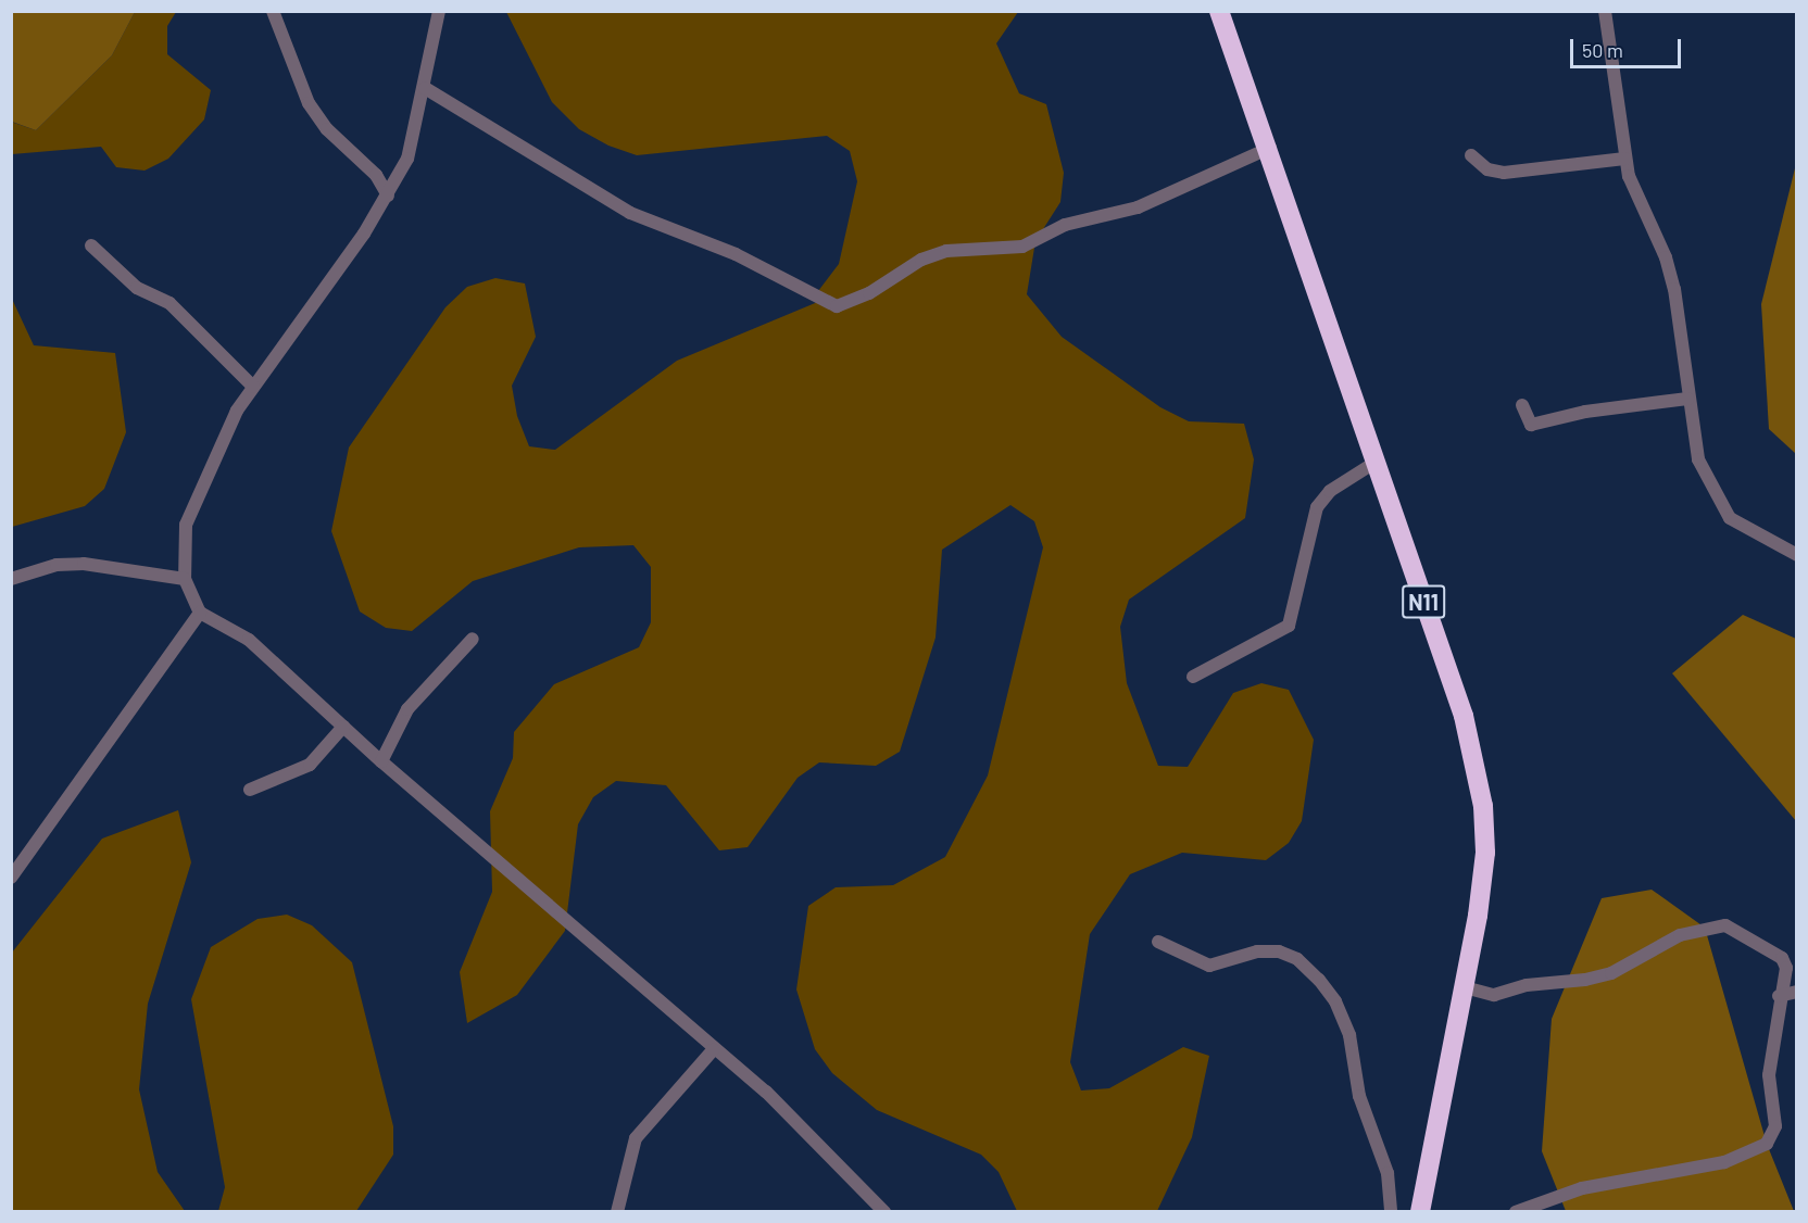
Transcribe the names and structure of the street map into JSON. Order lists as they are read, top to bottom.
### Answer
{
  "streets": {
    "highway": ["N11"]
  },
  "scale_bar": "50 m"
}
